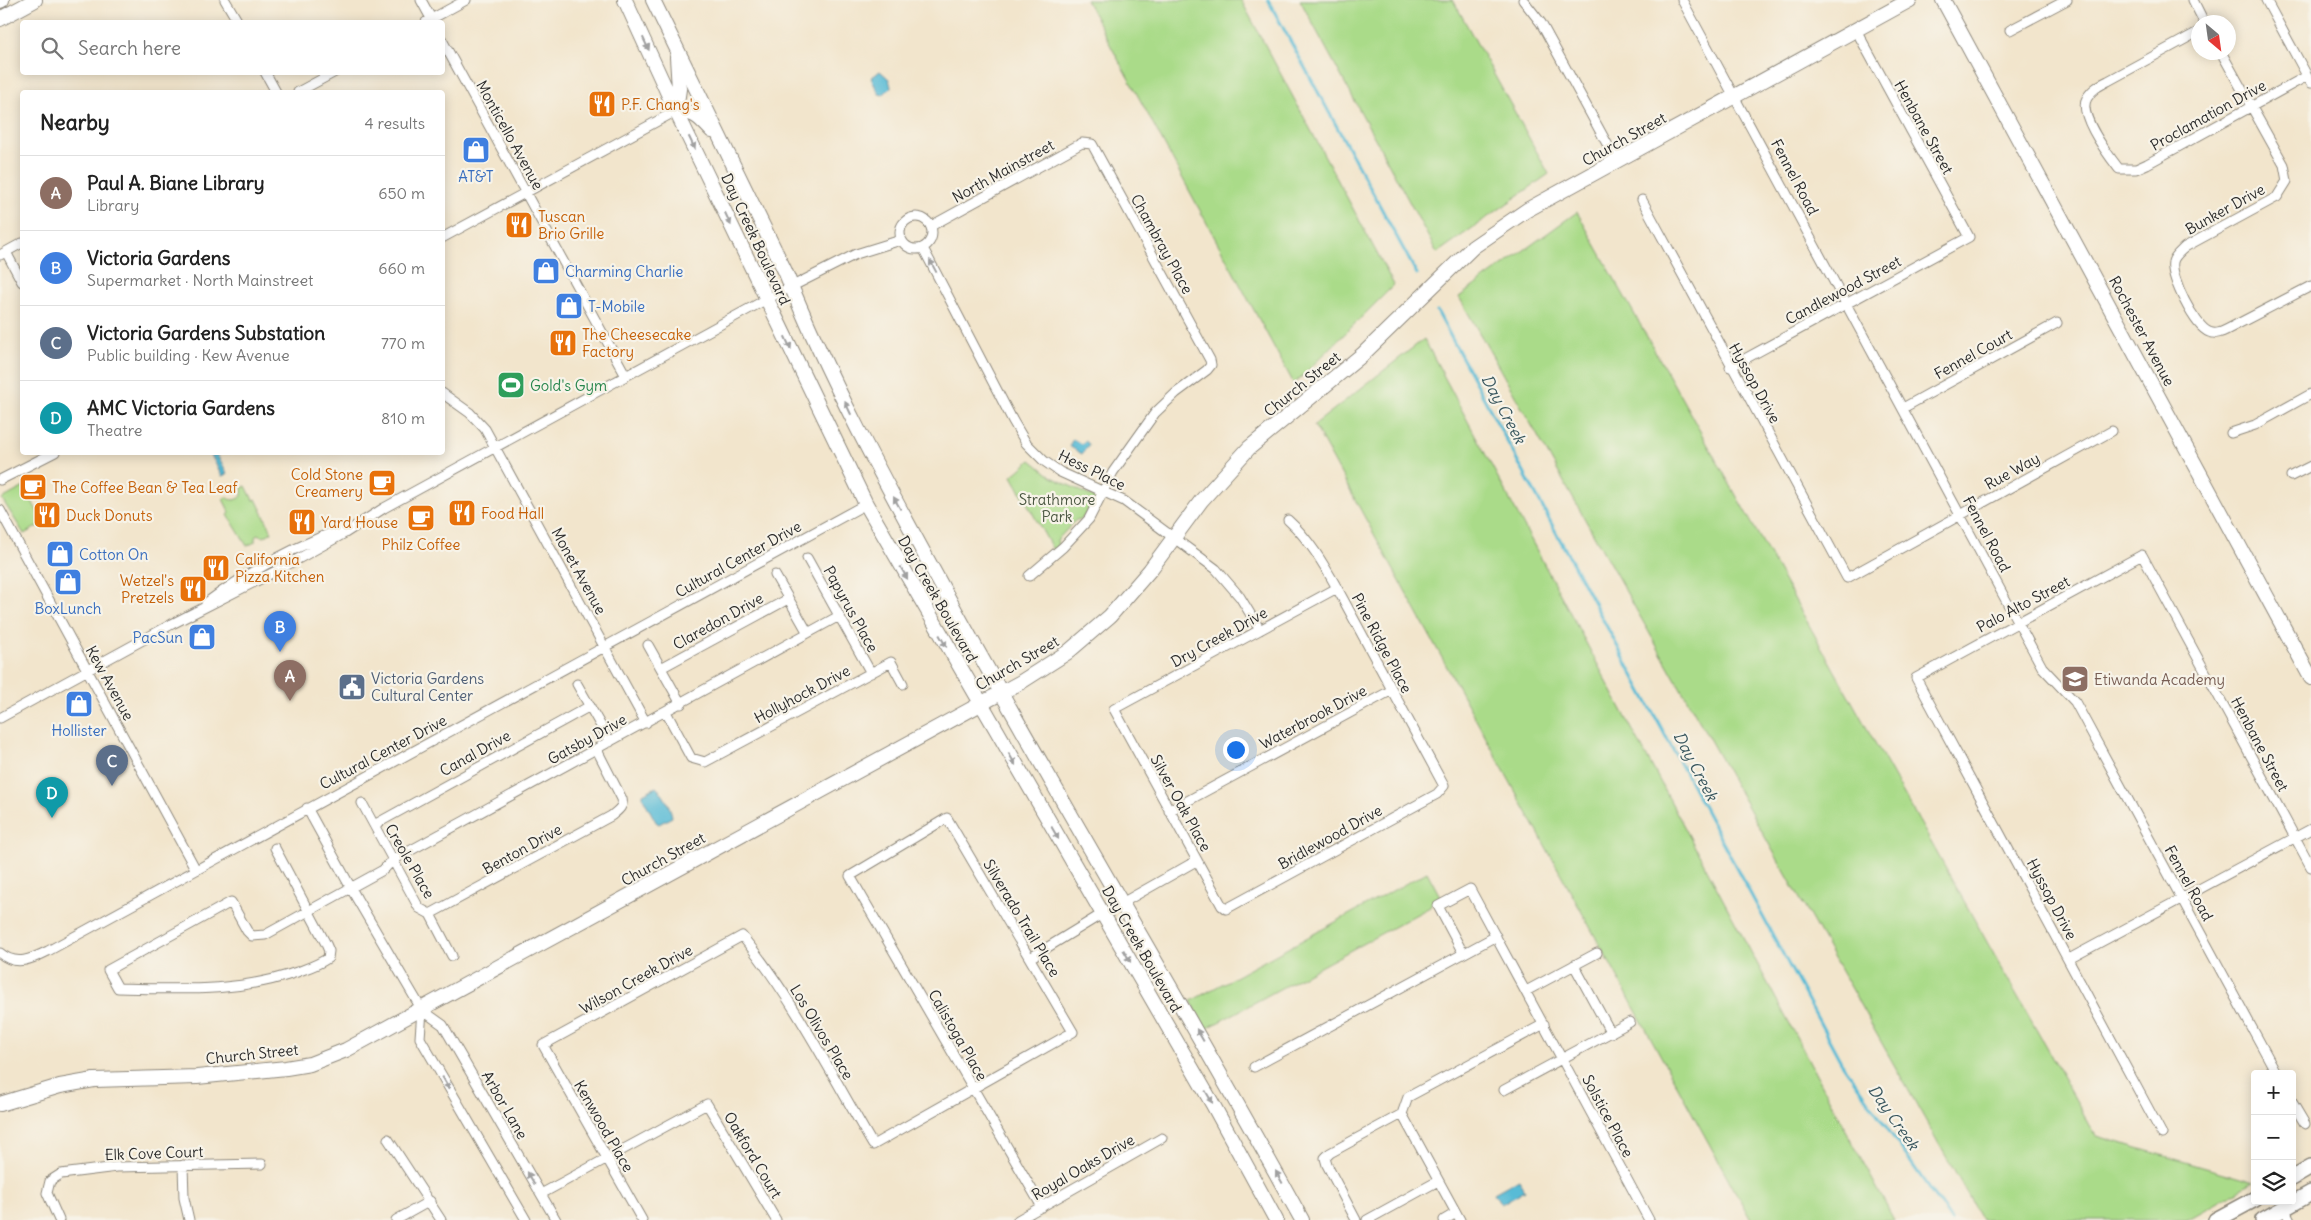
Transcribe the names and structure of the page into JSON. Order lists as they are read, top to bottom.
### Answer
{
  "streets": {
    "main road": ["Church Street", "Day Creek Boulevard", "Rochester Avenue"],
    "street": [
      "Proclamation Drive",
      "Henbane Street",
      "Monticello Avenue",
      "North Mainstreet",
      "Fennel Road",
      "Bunker Drive",
      "Chambray Place",
      "Candlewood Street",
      "Fennel Court",
      "Hyssop Drive",
      "Hess Place",
      "Rue Way",
      "Cultural Center Drive",
      "Monet Avenue",
      "Palo Alto Street",
      "Papyrus Place",
      "Claredon Drive",
      "Dry Creek Drive",
      "Pine Ridge Place",
      "Kew Avenue",
      "Hollyhock Drive",
      "Waterbrook Drive",
      "Gatsby Drive",
      "Canal Drive",
      "Silver Oak Place",
      "Bridlewood Drive",
      "Benton Drive",
      "Creole Place",
      "Silverado Trail Place",
      "Wilson Creek Drive",
      "Los Olivos Place",
      "Calistoga Place",
      "Arbor Lane",
      "Solstice Place",
      "Kenwood Place",
      "Elk Cove Court",
      "Oakford Court",
      "Royal Oaks Drive"
    ]
  },
  "crossings": [
    ["Proclamation Drive", "Bunker Drive"],
    ["Henbane Street", "Church Street"],
    ["Henbane Street", "Candlewood Street"],
    ["Henbane Street", "Palo Alto Street"],
    ["Church Street", "Fennel Road"],
    ["Church Street", "Day Creek Boulevard"],
    ["Church Street", "Hess Place"],
    ["Church Street", "Arbor Lane"],
    ["North Mainstreet", "Chambray Place"],
    ["North Mainstreet", "Hess Place"],
    ["Fennel Road", "Candlewood Street"],
    ["Fennel Road", "Fennel Court"],
    ["Fennel Road", "Rue Way"],
    ["Fennel Road", "Palo Alto Street"],
    ["Day Creek Boulevard", "Cultural Center Drive"],
    ["Chambray Place", "Hess Place"],
    ["Candlewood Street", "Hyssop Drive"],
    ["Hyssop Drive", "Rue Way"],
    ["Hyssop Drive", "Palo Alto Street"],
    ["Hess Place", "Dry Creek Drive"],
    ["Cultural Center Drive", "Monet Avenue"],
    ["Cultural Center Drive", "Kew Avenue"],
    ["Cultural Center Drive", "Arbor Lane"],
    ["Monet Avenue", "Gatsby Drive"],
    ["Papyrus Place", "Hollyhock Drive"],
    ["Papyrus Place", "Gatsby Drive"],
    ["Dry Creek Drive", "Pine Ridge Place"],
    ["Dry Creek Drive", "Silver Oak Place"],
    ["Pine Ridge Place", "Waterbrook Drive"],
    ["Pine Ridge Place", "Bridlewood Drive"],
    ["Hollyhock Drive", "Gatsby Drive"],
    ["Waterbrook Drive", "Silver Oak Place"],
    ["Gatsby Drive", "Benton Drive"],
    ["Gatsby Drive", "Creole Place"],
    ["Gatsby Drive", "Arbor Lane"],
    ["Canal Drive", "Creole Place"],
    ["Silver Oak Place", "Bridlewood Drive"],
    ["Benton Drive", "Creole Place"],
    ["Silverado Trail Place", "Los Olivos Place"],
    ["Silverado Trail Place", "Calistoga Place"],
    ["Wilson Creek Drive", "Los Olivos Place"],
    ["Wilson Creek Drive", "Kenwood Place"],
    ["Los Olivos Place", "Calistoga Place"],
    ["Calistoga Place", "Royal Oaks Drive"],
    ["Kenwood Place", "Oakford Court"]
  ],
  "one_way": ["Hess Place"],
  "water": ["Day Creek"],
  "parks": ["Strathmore Park"],
  "places": {
    "restaurant": [
      "P.F. Chang's",
      "Tuscan Brio Grille",
      "The Cheesecake Factory",
      "Food Hall",
      "Duck Donuts",
      "Yard House",
      "California Pizza Kitchen",
      "Wetzel's Pretzels"
    ],
    "shop": [
      "AT&T",
      "Charming Charlie",
      "T-Mobile",
      "Cotton On",
      "BoxLunch",
      "PacSun",
      "Hollister"
    ],
    "sports": ["Gold's Gym"],
    "cafe": ["Cold Stone Creamery", "The Coffee Bean & Tea Leaf", "Philz Coffee"],
    "school or university": ["Etiwanda Academy"],
    "public building": ["Victoria Gardens Cultural Center"]
  },
  "north": "bottom right",
  "page": {
    "search": "Search here",
    "heading": ["Nearby", "4 results"],
    "list": [
      {
        "mark": "A",
        "name": "Paul A. Biane Library",
        "note": "Library",
        "value": "650 m"
      },
      {
        "mark": "B",
        "name": "Victoria Gardens",
        "note": "Supermarket · North Mainstreet",
        "value": "660 m"
      },
      {
        "mark": "C",
        "name": "Victoria Gardens Substation",
        "note": "Public building · Kew Avenue",
        "value": "770 m"
      },
      {
        "mark": "D",
        "name": "AMC Victoria Gardens",
        "note": "Theatre",
        "value": "810 m"
      }
    ],
    "pins": [
      "B",
      "A",
      "C",
      "D"
    ],
    "map_buttons": ["+", "−"]
  }
}
